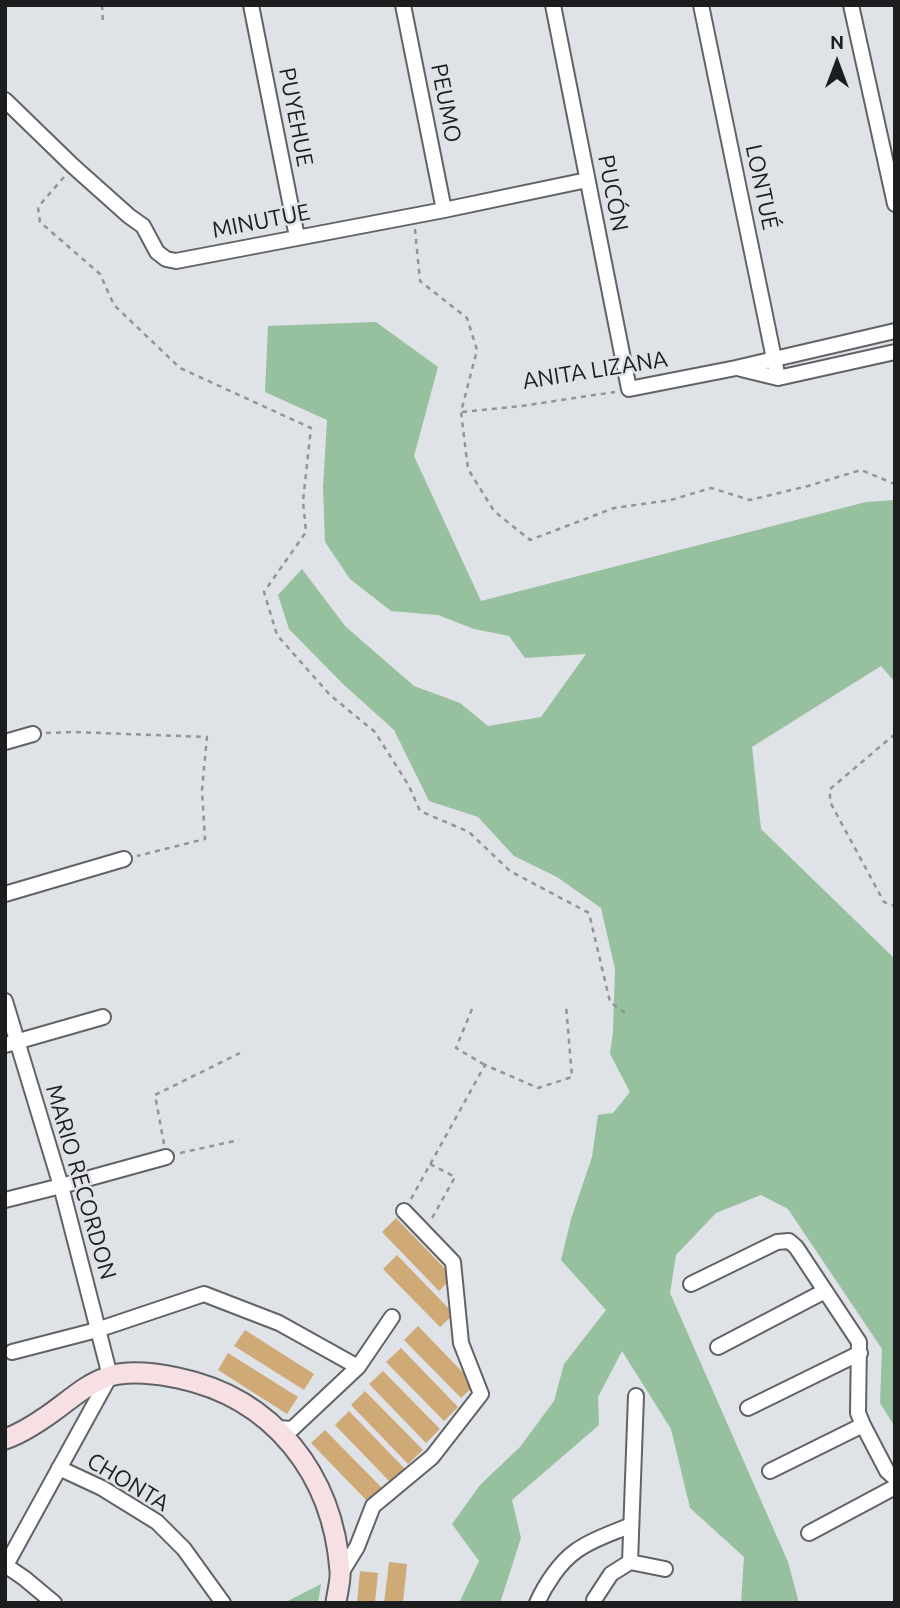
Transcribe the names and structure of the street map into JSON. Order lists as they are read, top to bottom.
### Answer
{
  "streets": {
    "street": [
      "PEUMO",
      "PUYEHUE",
      "LONTUÉ",
      "PUCÓN",
      "MINUTUE",
      "ANITA LIZANA",
      "MARIO RECORDON",
      "CHONTA"
    ]
  },
  "crossings": [
    ["PEUMO", "MINUTUE"],
    ["PUYEHUE", "MINUTUE"],
    ["LONTUÉ", "ANITA LIZANA"],
    ["PUCÓN", "MINUTUE"],
    ["PUCÓN", "ANITA LIZANA"]
  ],
  "north": "top"
}
